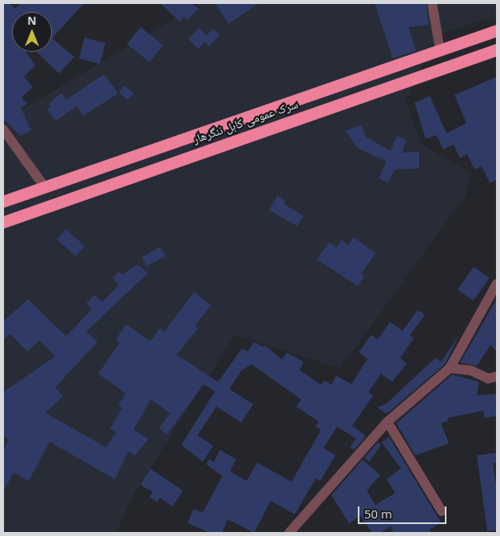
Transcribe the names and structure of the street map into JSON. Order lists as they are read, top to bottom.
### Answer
{
  "streets": {
    "highway": ["سرک عمومی کابل ننگرهار"]
  },
  "scale_bar": "50 m",
  "north": "top"
}
